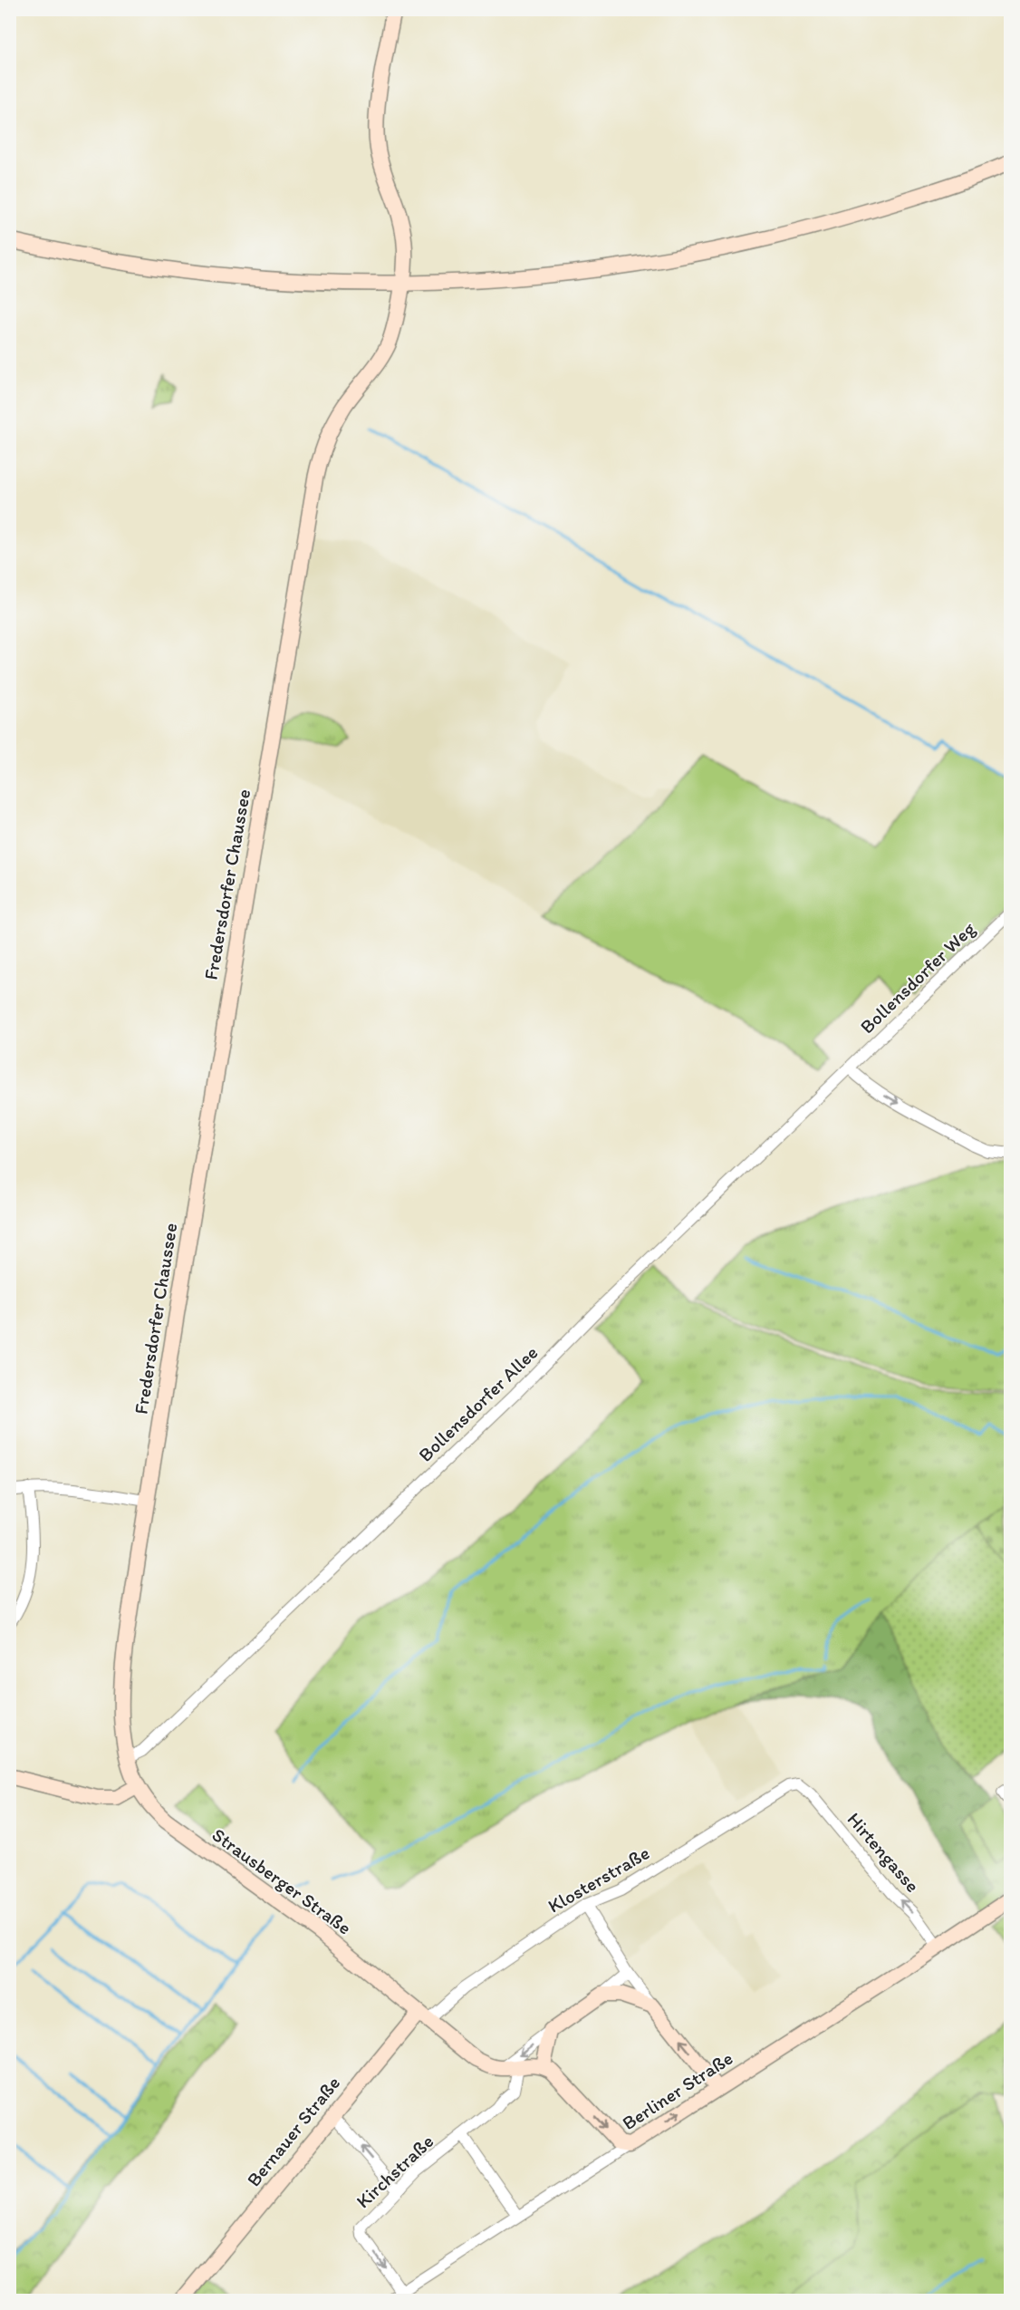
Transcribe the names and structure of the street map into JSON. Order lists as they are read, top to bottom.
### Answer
{
  "streets": {
    "main road": [
      "Fredersdorfer Chaussee",
      "Strausberger Straße",
      "Berliner Straße",
      "Bernauer Straße"
    ],
    "street": [
      "Bollensdorfer Weg",
      "Bollensdorfer Allee",
      "Hirtengasse",
      "Klosterstraße",
      "Kirchstraße"
    ]
  },
  "crossings": [
    ["Fredersdorfer Chaussee", "Bollensdorfer Allee"],
    ["Fredersdorfer Chaussee", "Strausberger Straße"],
    ["Bollensdorfer Weg", "Bollensdorfer Allee"],
    ["Hirtengasse", "Klosterstraße"],
    ["Hirtengasse", "Berliner Straße"],
    ["Klosterstraße", "Strausberger Straße"],
    ["Klosterstraße", "Bernauer Straße"],
    ["Strausberger Straße", "Bernauer Straße"],
    ["Strausberger Straße", "Kirchstraße"],
    ["Berliner Straße", "Kirchstraße"]
  ],
  "one_way": ["Hirtengasse"]
}
